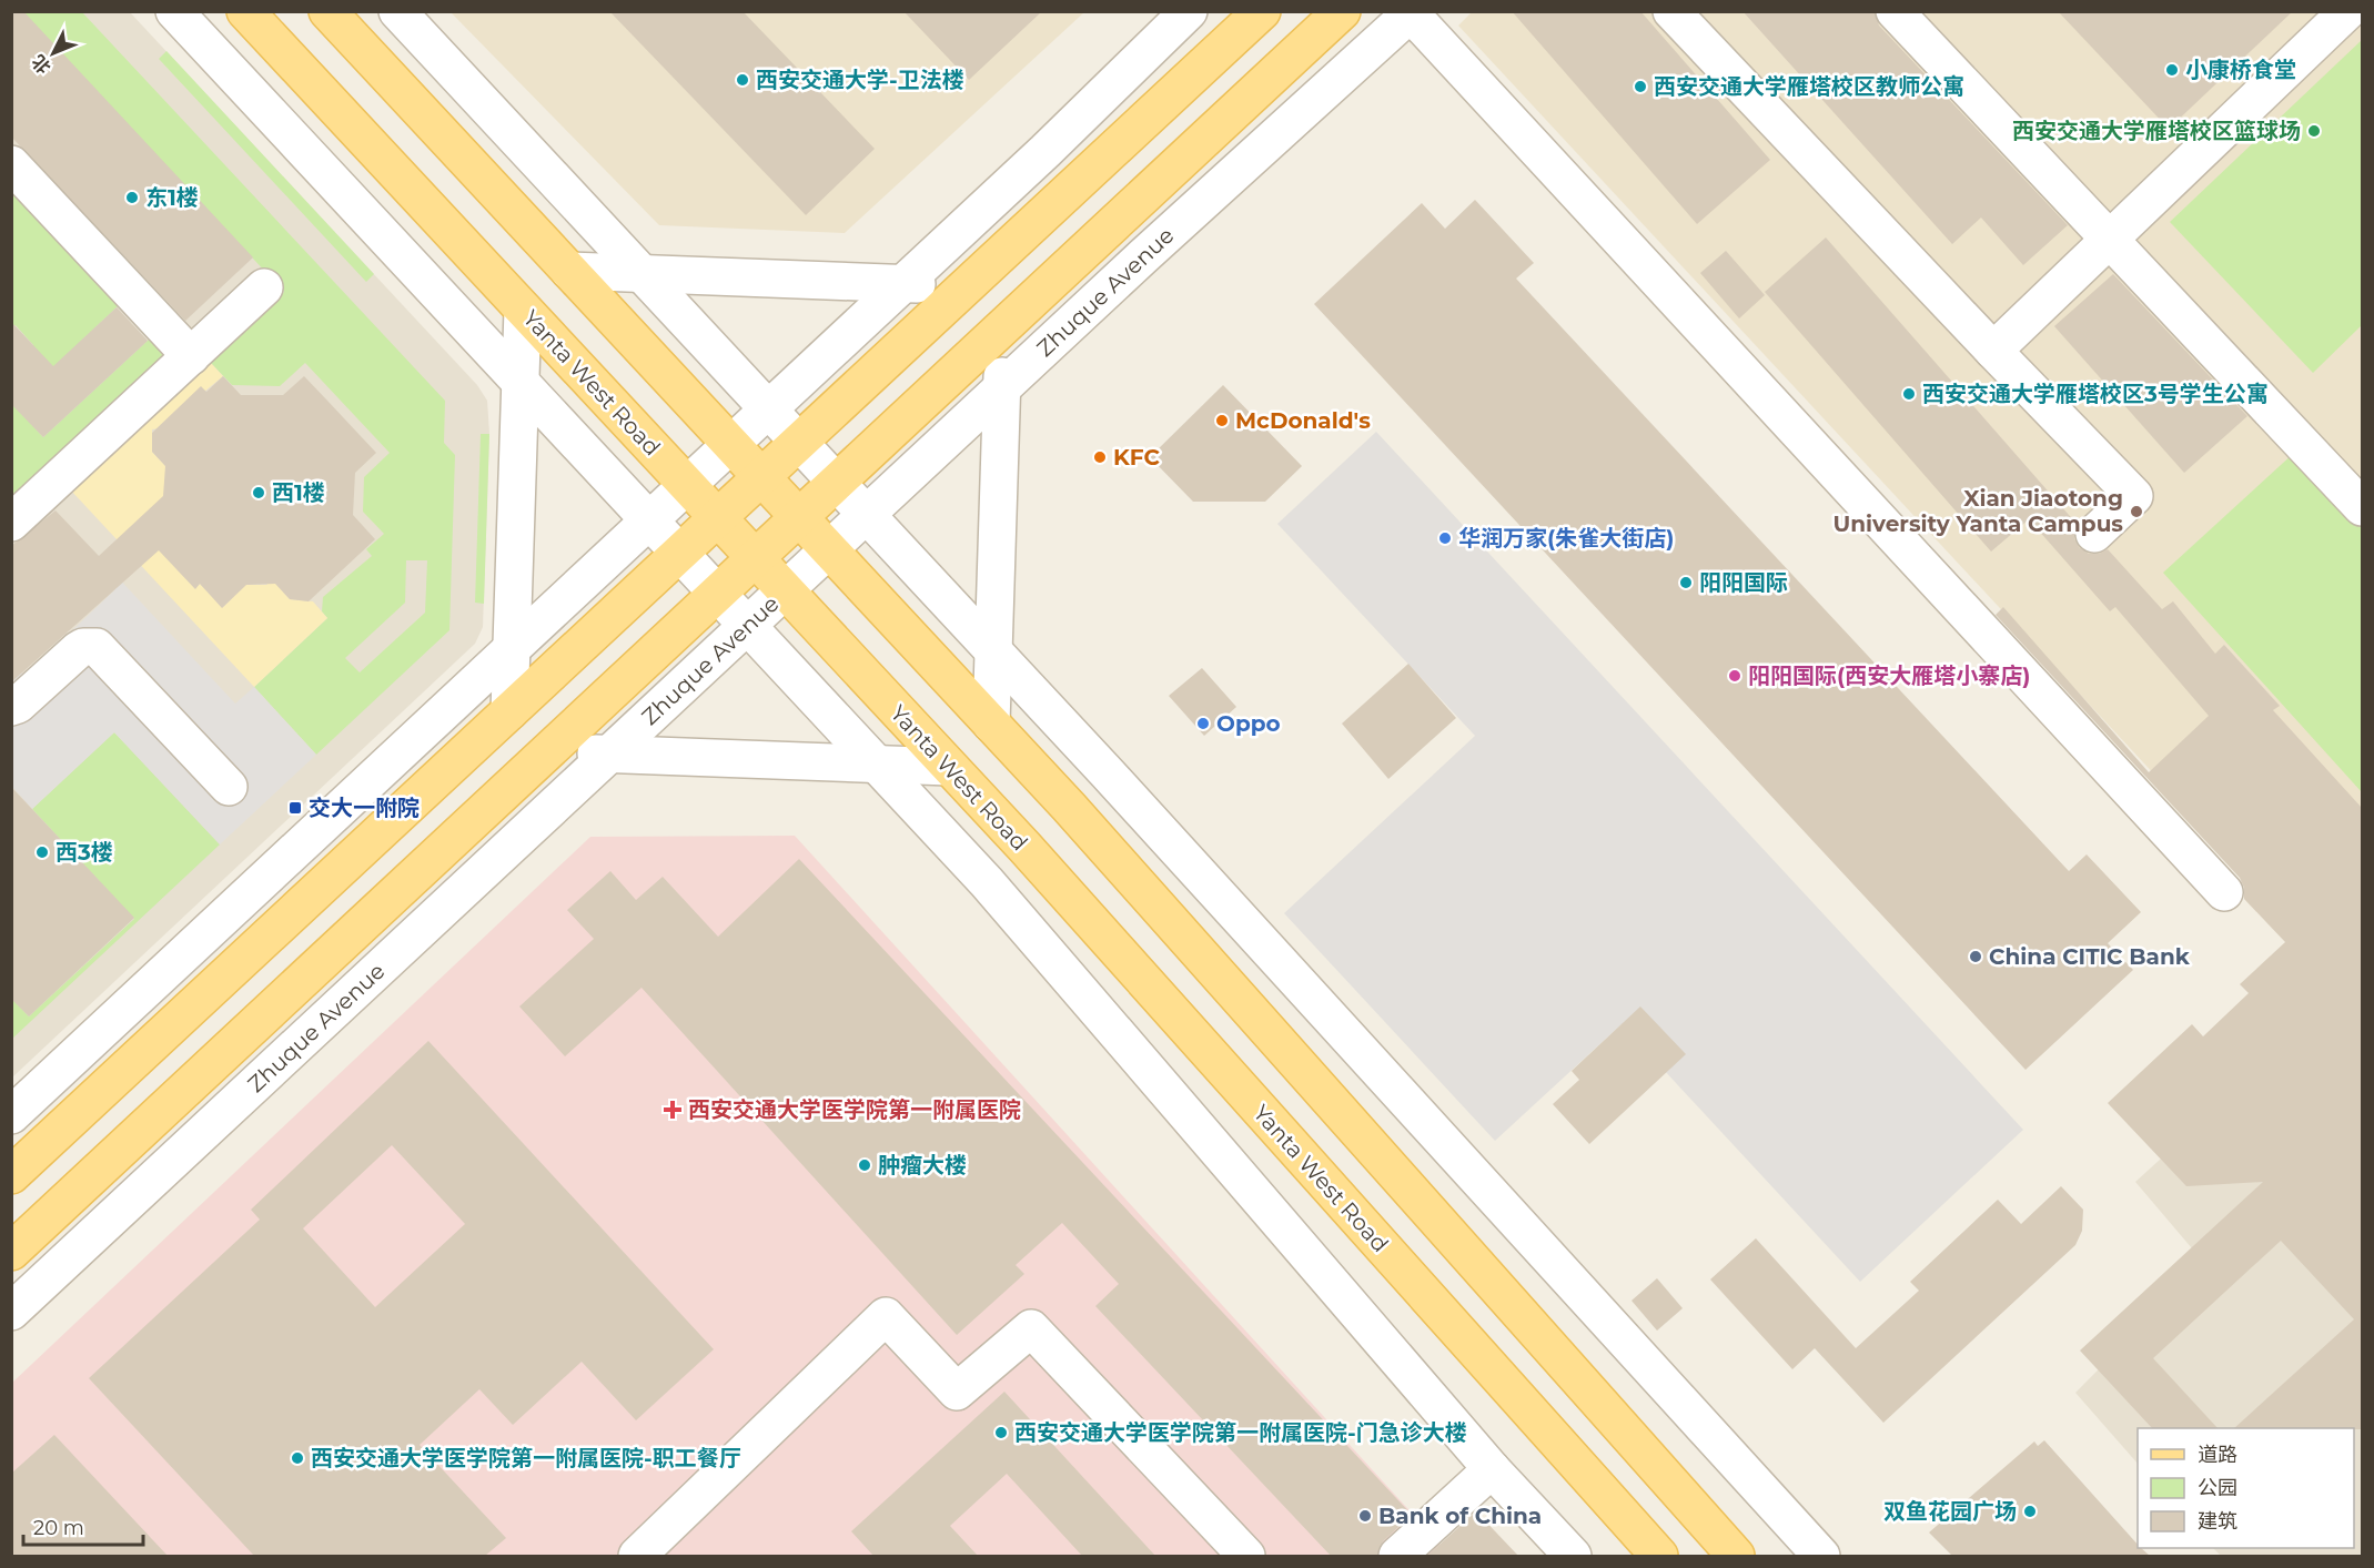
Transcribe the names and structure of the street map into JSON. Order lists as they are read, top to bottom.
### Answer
{
  "streets": {
    "main road": ["Zhuque Avenue", "Yanta West Road"]
  },
  "crossings": [
    ["Zhuque Avenue", "Yanta West Road"]
  ],
  "places": {
    "other": [
      "小康桥食堂",
      "西安交通大学-卫法楼",
      "西安交通大学雁塔校区教师公寓",
      "西安交通大学雁塔校区篮球场",
      "东1楼",
      "西安交通大学雁塔校区3号学生公寓",
      "McDonald's",
      "KFC",
      "西1楼",
      "Xian Jiaotong University Yanta Campus",
      "华润万家(朱雀大街店)",
      "阳阳国际",
      "阳阳国际(西安大雁塔小寨店)",
      "Oppo",
      "西3楼",
      "China CITIC Bank",
      "肿瘤大楼",
      "西安交通大学医学院第一附属医院-门急诊大楼",
      "西安交通大学医学院第一附属医院-职工餐厅",
      "双鱼花园广场",
      "Bank of China"
    ],
    "transit": ["交大一附院"],
    "health": ["西安交通大学医学院第一附属医院"]
  },
  "legend": ["道路", "公园", "建筑"],
  "scale_bar": "20 m",
  "north": "bottom left"
}
